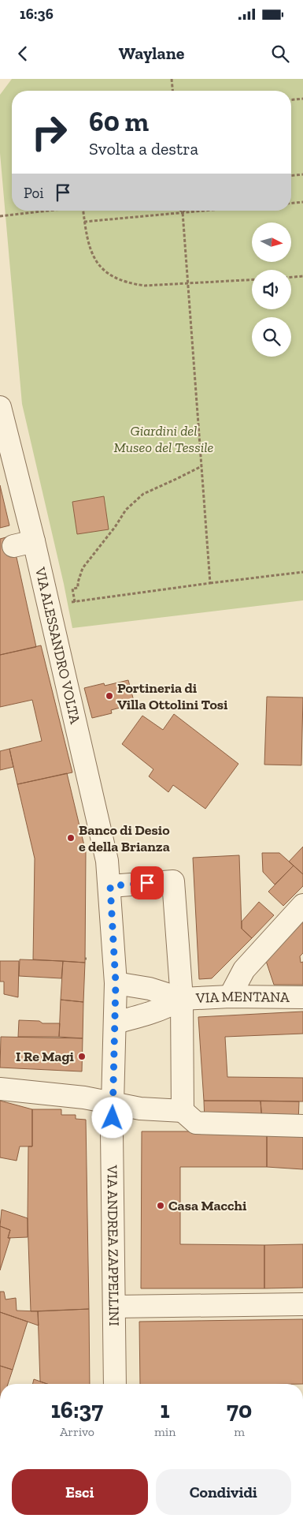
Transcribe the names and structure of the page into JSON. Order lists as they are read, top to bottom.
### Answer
{
  "streets": {
    "street": ["VIA ALESSANDRO VOLTA", "VIA MENTANA", "VIA ANDREA ZAPPELLINI"]
  },
  "crossings": [
    ["VIA ALESSANDRO VOLTA", "VIA ANDREA ZAPPELLINI"]
  ],
  "parks": ["Giardini del Museo del Tessile"],
  "places": [
    "Portineria di Villa Ottolini Tosi",
    "Banco di Desio e della Brianza",
    "I Re Magi",
    "Casa Macchi"
  ],
  "north": "right",
  "page": {
    "status": "16:36",
    "header": "Waylane",
    "turn": ["60 m", "Svolta a destra"],
    "then": "Poi",
    "eta": [
      "16:37",
      "Arrivo",
      "1",
      "min",
      "70",
      "m"
    ],
    "buttons": ["Esci", "Condividi"]
  }
}
